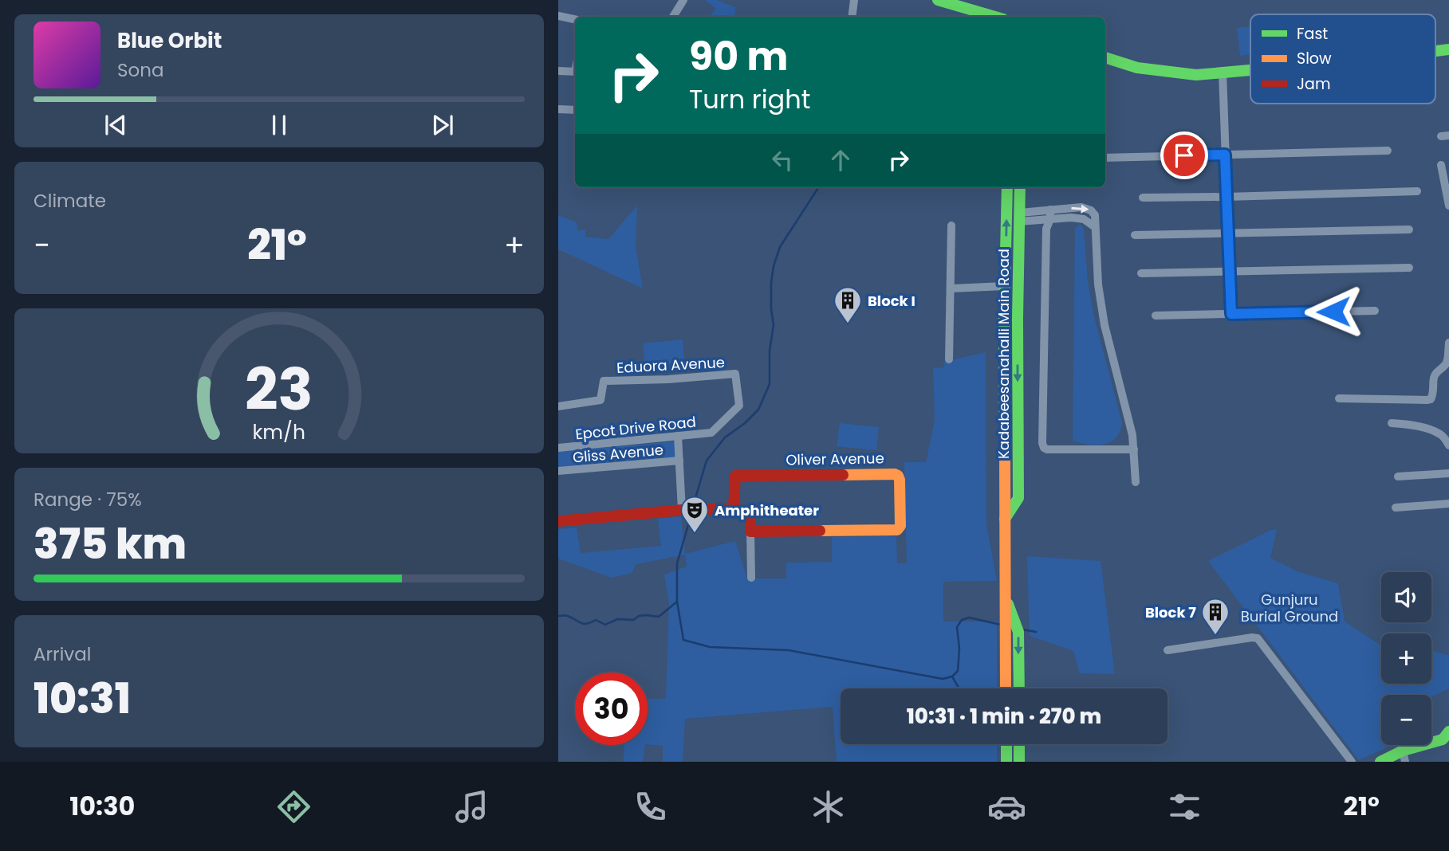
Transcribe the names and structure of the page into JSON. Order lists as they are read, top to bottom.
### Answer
{
  "streets": {
    "main road": ["Kadabeesanahalli Main Road", "Oliver Avenue"],
    "street": ["Eduora Avenue", "Epcot Drive Road", "Gliss Avenue"]
  },
  "crossings": [
    ["Eduora Avenue", "Epcot Drive Road"]
  ],
  "parks": ["Gunjuru Burial Ground"],
  "places": {
    "building": ["Block I", "Block 7"],
    "theatre": ["Amphitheater"]
  },
  "legend": ["Fast", "Slow", "Jam"],
  "page": {
    "turn": ["90 m", "Turn right"],
    "song": ["Blue Orbit", "Sona"],
    "tile": [
      "Climate",
      ["Range · 75%", "375 km"],
      ["Arrival", "10:31"]
    ],
    "heat": ["−", "21°", "+"],
    "map_buttons": ["+", "−"],
    "limit": "30",
    "trip": "10:31 · 1 min · 270 m",
    "tabs": ["10:30", "21°"],
    "gauge": ["23", "km/h"]
  }
}
